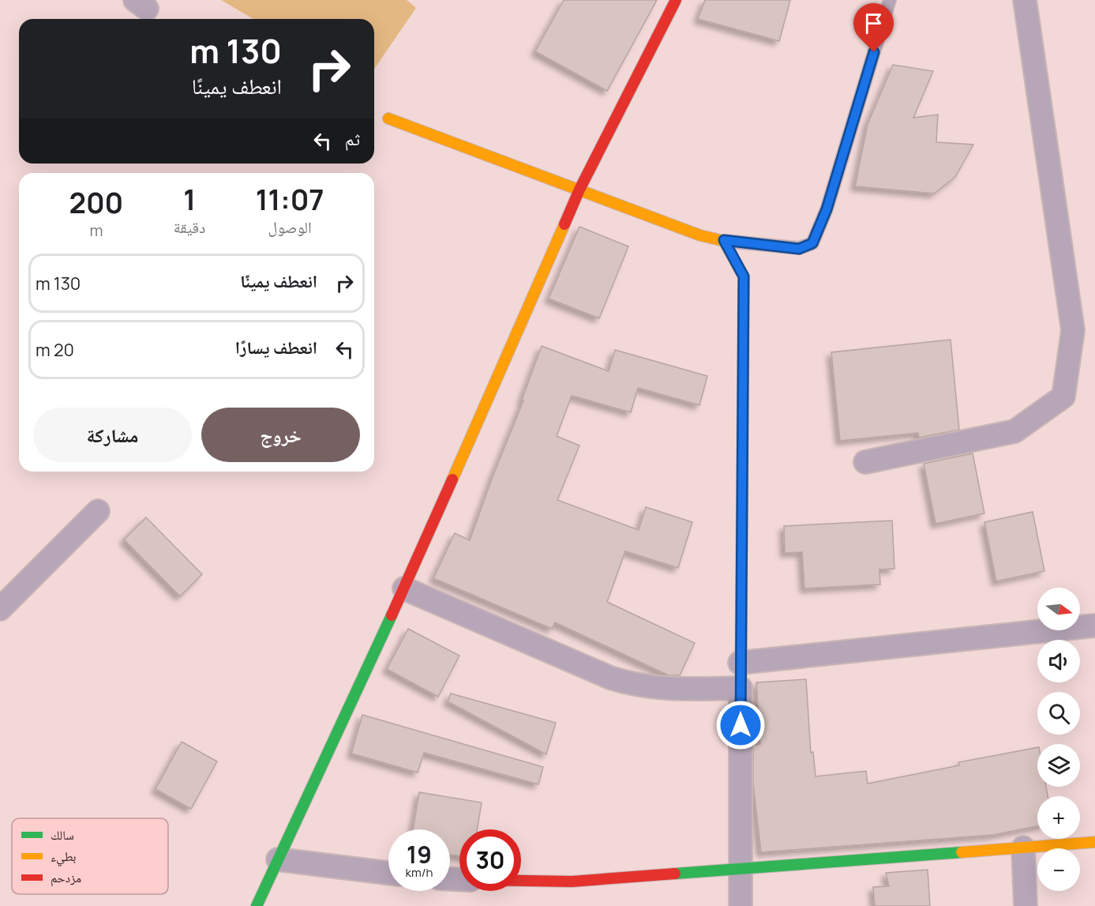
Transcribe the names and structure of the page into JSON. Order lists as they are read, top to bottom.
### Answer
{
  "legend": ["سالك", "بطيء", "مزدحم"],
  "north": "right",
  "page": {
    "turn": ["130 m", "انعطف يمينًا"],
    "then": "ثم",
    "eta": [
      "11:07",
      "الوصول",
      "1",
      "دقيقة",
      "200",
      "m"
    ],
    "list": [
      {
        "name": "انعطف يمينًا",
        "value": "130 m"
      },
      {
        "name": "انعطف يسارًا",
        "value": "20 m"
      }
    ],
    "buttons": ["خروج", "مشاركة"],
    "map_buttons": ["+", "−"],
    "speed": "19 km/h",
    "limit": "30"
  }
}
